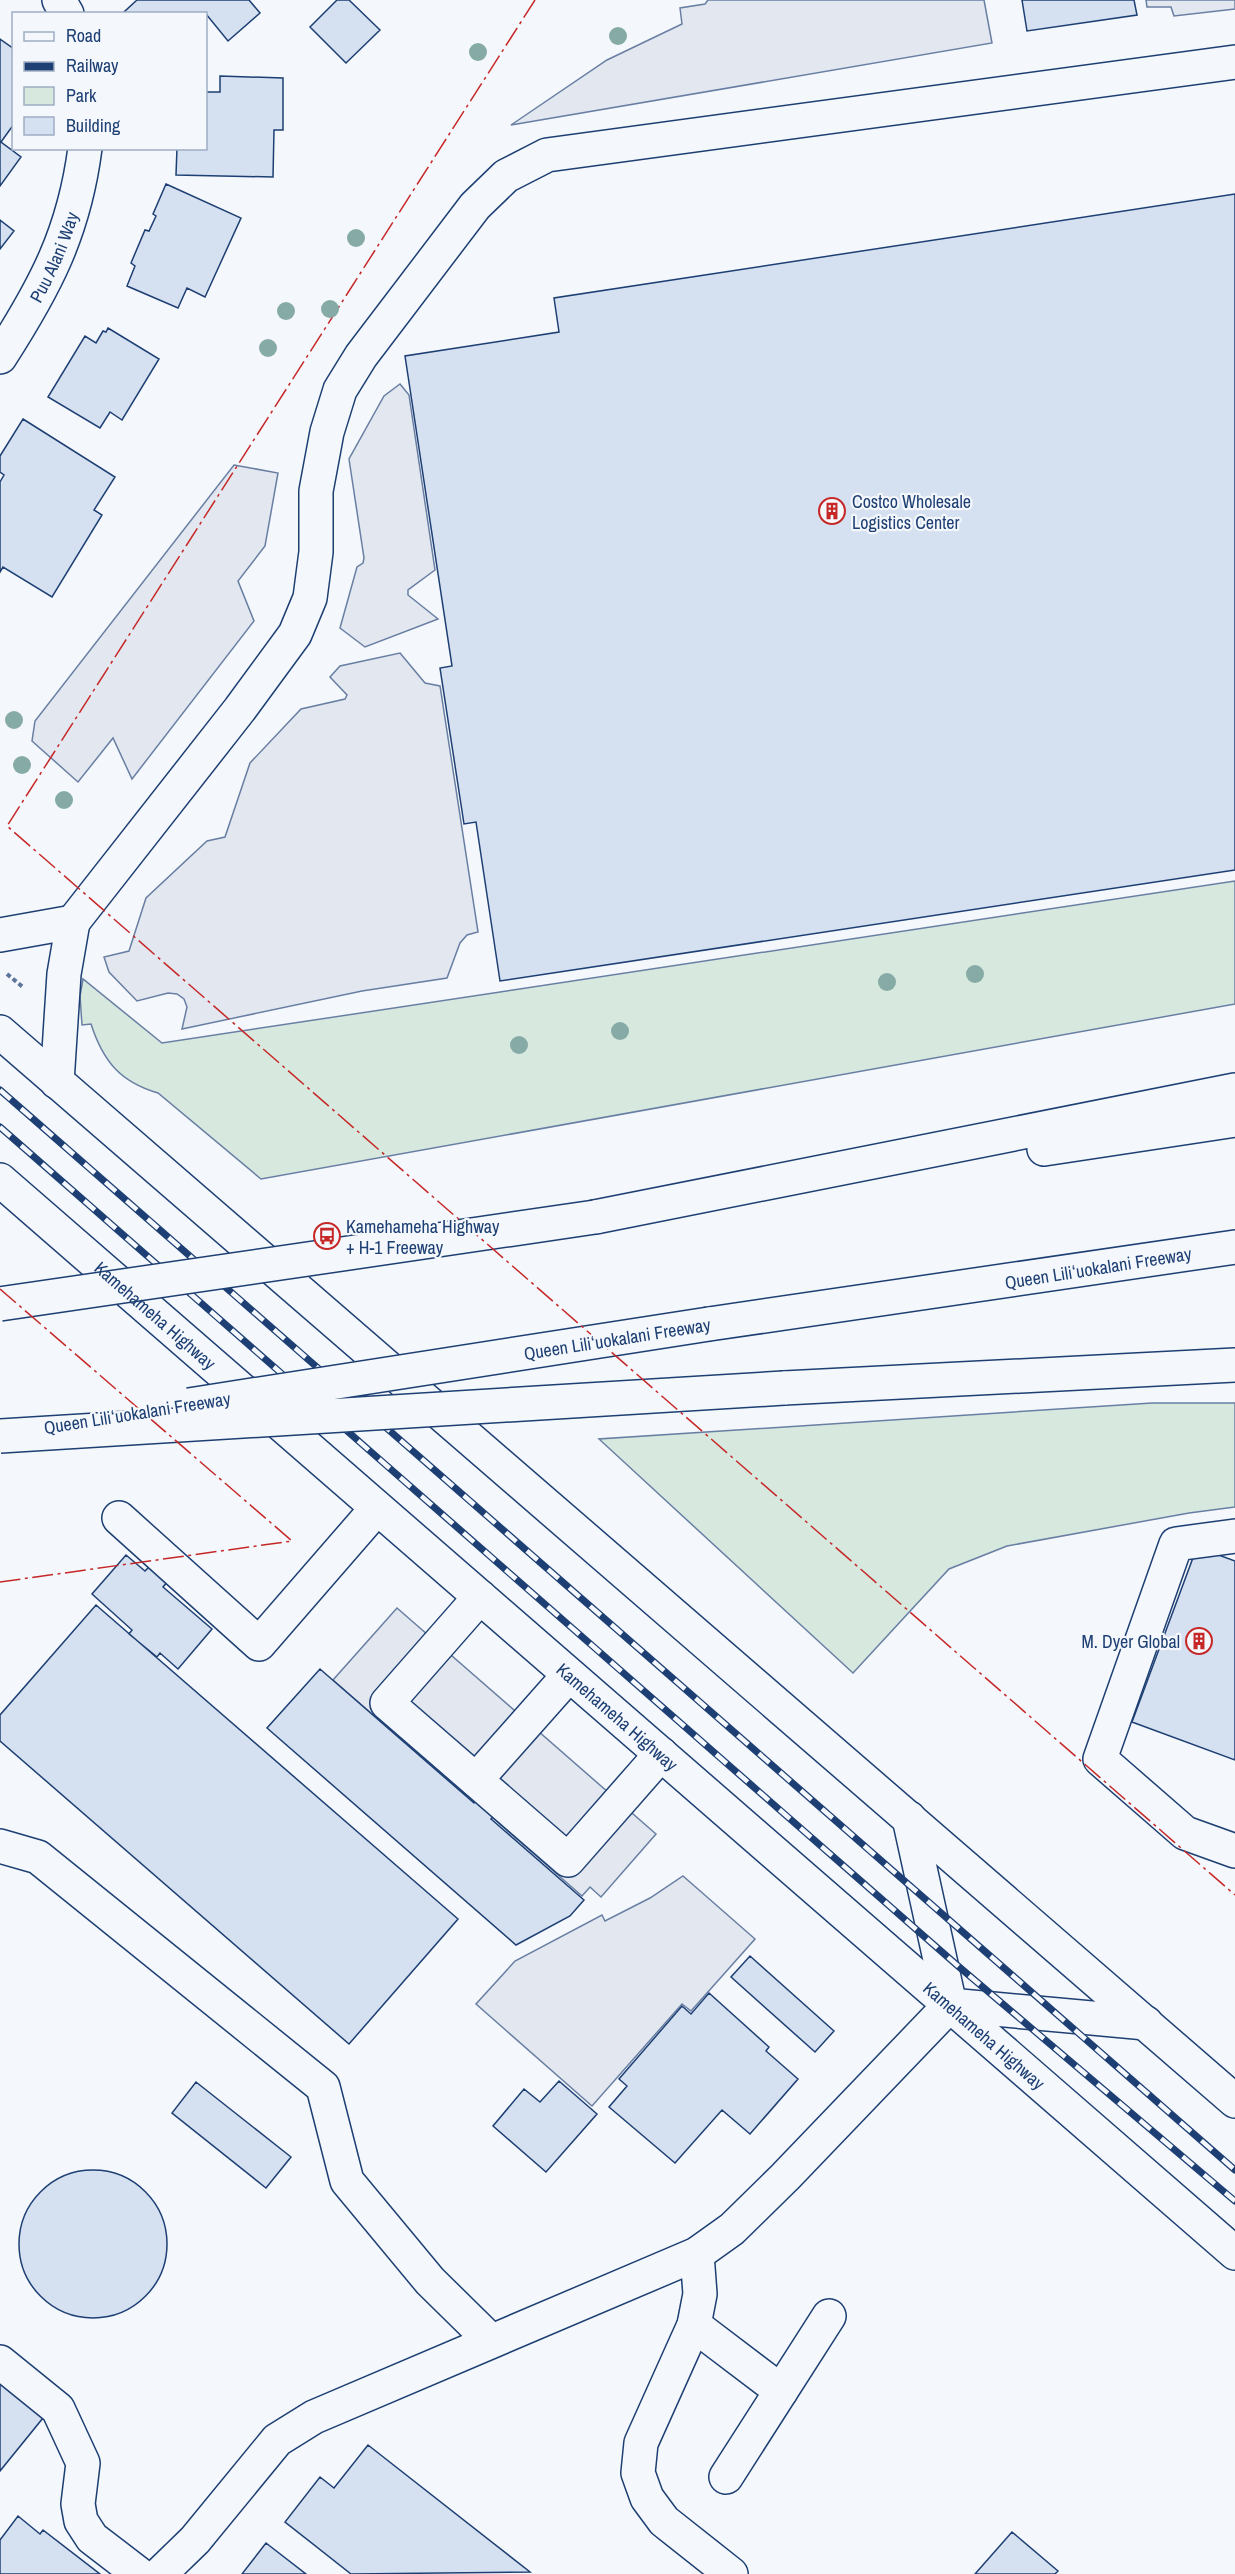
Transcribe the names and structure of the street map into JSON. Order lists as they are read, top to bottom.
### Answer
{
  "streets": {
    "main road": ["Puu Alani Way", "Queen Liliʻuokalani Freeway", "Kamehameha Highway"]
  },
  "places": {
    "building": ["Costco Wholesale Logistics Center", "M. Dyer Global"],
    "bus stop": ["Kamehameha Highway + H-1 Freeway"]
  },
  "legend": [
    "Road",
    "Railway",
    "Park",
    "Building"
  ]
}
